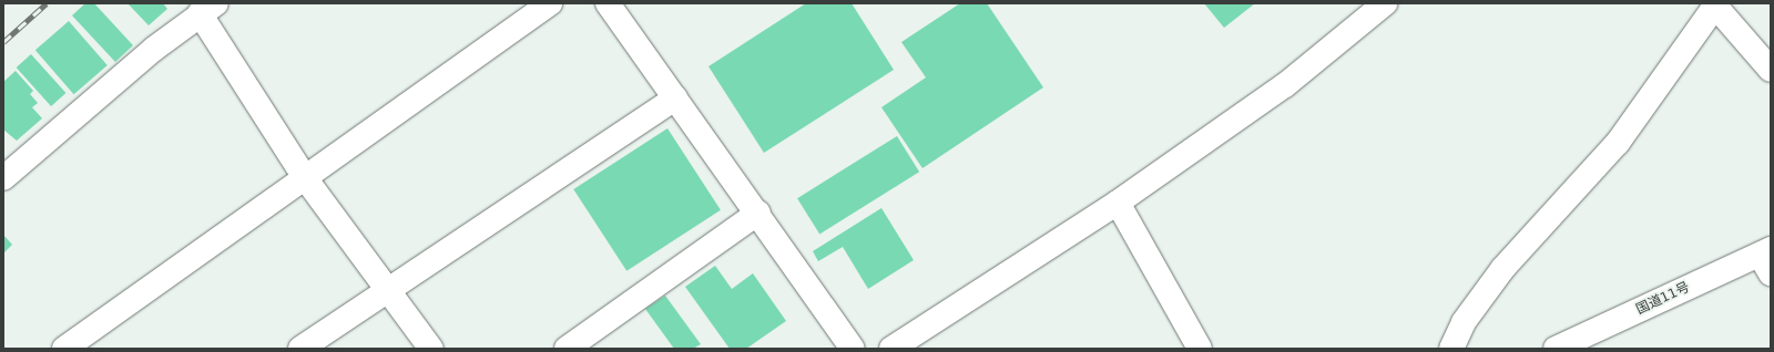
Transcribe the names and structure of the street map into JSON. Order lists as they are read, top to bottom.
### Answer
{
  "streets": {
    "main road": ["国道11号"]
  }
}
